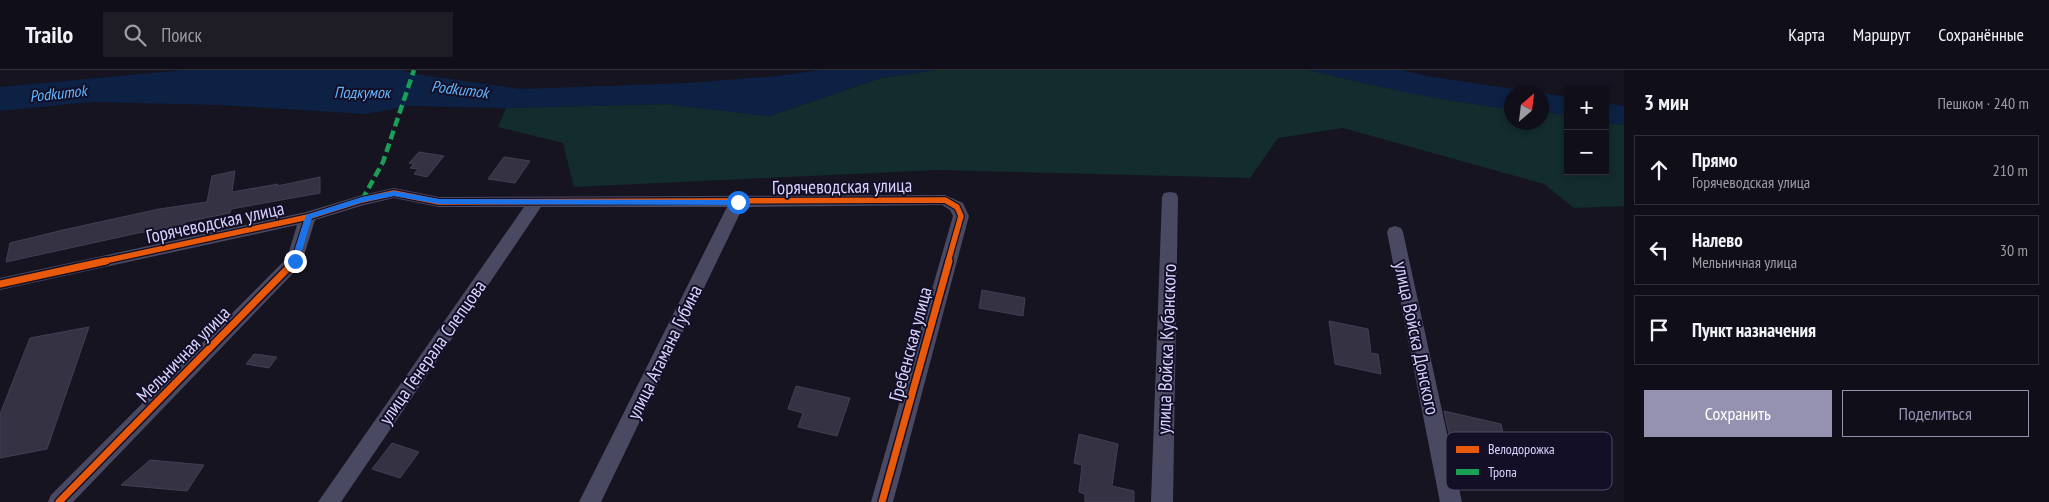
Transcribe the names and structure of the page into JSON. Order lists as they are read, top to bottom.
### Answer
{
  "streets": {
    "street": [
      "Горячеводская улица",
      "улица Войска Донского",
      "Гребенская улица",
      "улица Войска Кубанского",
      "улица Генерала Слепцова",
      "улица Атамана Губина",
      "Мельничная улица"
    ]
  },
  "crossings": [
    ["Горячеводская улица", "Гребенская улица"],
    ["Горячеводская улица", "улица Генерала Слепцова"],
    ["Горячеводская улица", "улица Атамана Губина"],
    ["Горячеводская улица", "Мельничная улица"]
  ],
  "water": ["Podkumok", "Подкумок"],
  "legend": ["Велодорожка", "Тропа"],
  "north": "top right",
  "page": {
    "header": "Trailo",
    "search": "Поиск",
    "nav": ["Карта", "Маршрут", "Сохранённые"],
    "heading": ["3 мин", "Пешком · 240 m"],
    "map_buttons": ["+", "−"],
    "list": [
      ["Прямо", "Горячеводская улица", "210 m"],
      ["Налево", "Мельничная улица", "30 m"],
      "Пункт назначения"
    ],
    "buttons": ["Сохранить", "Поделиться"]
  }
}
